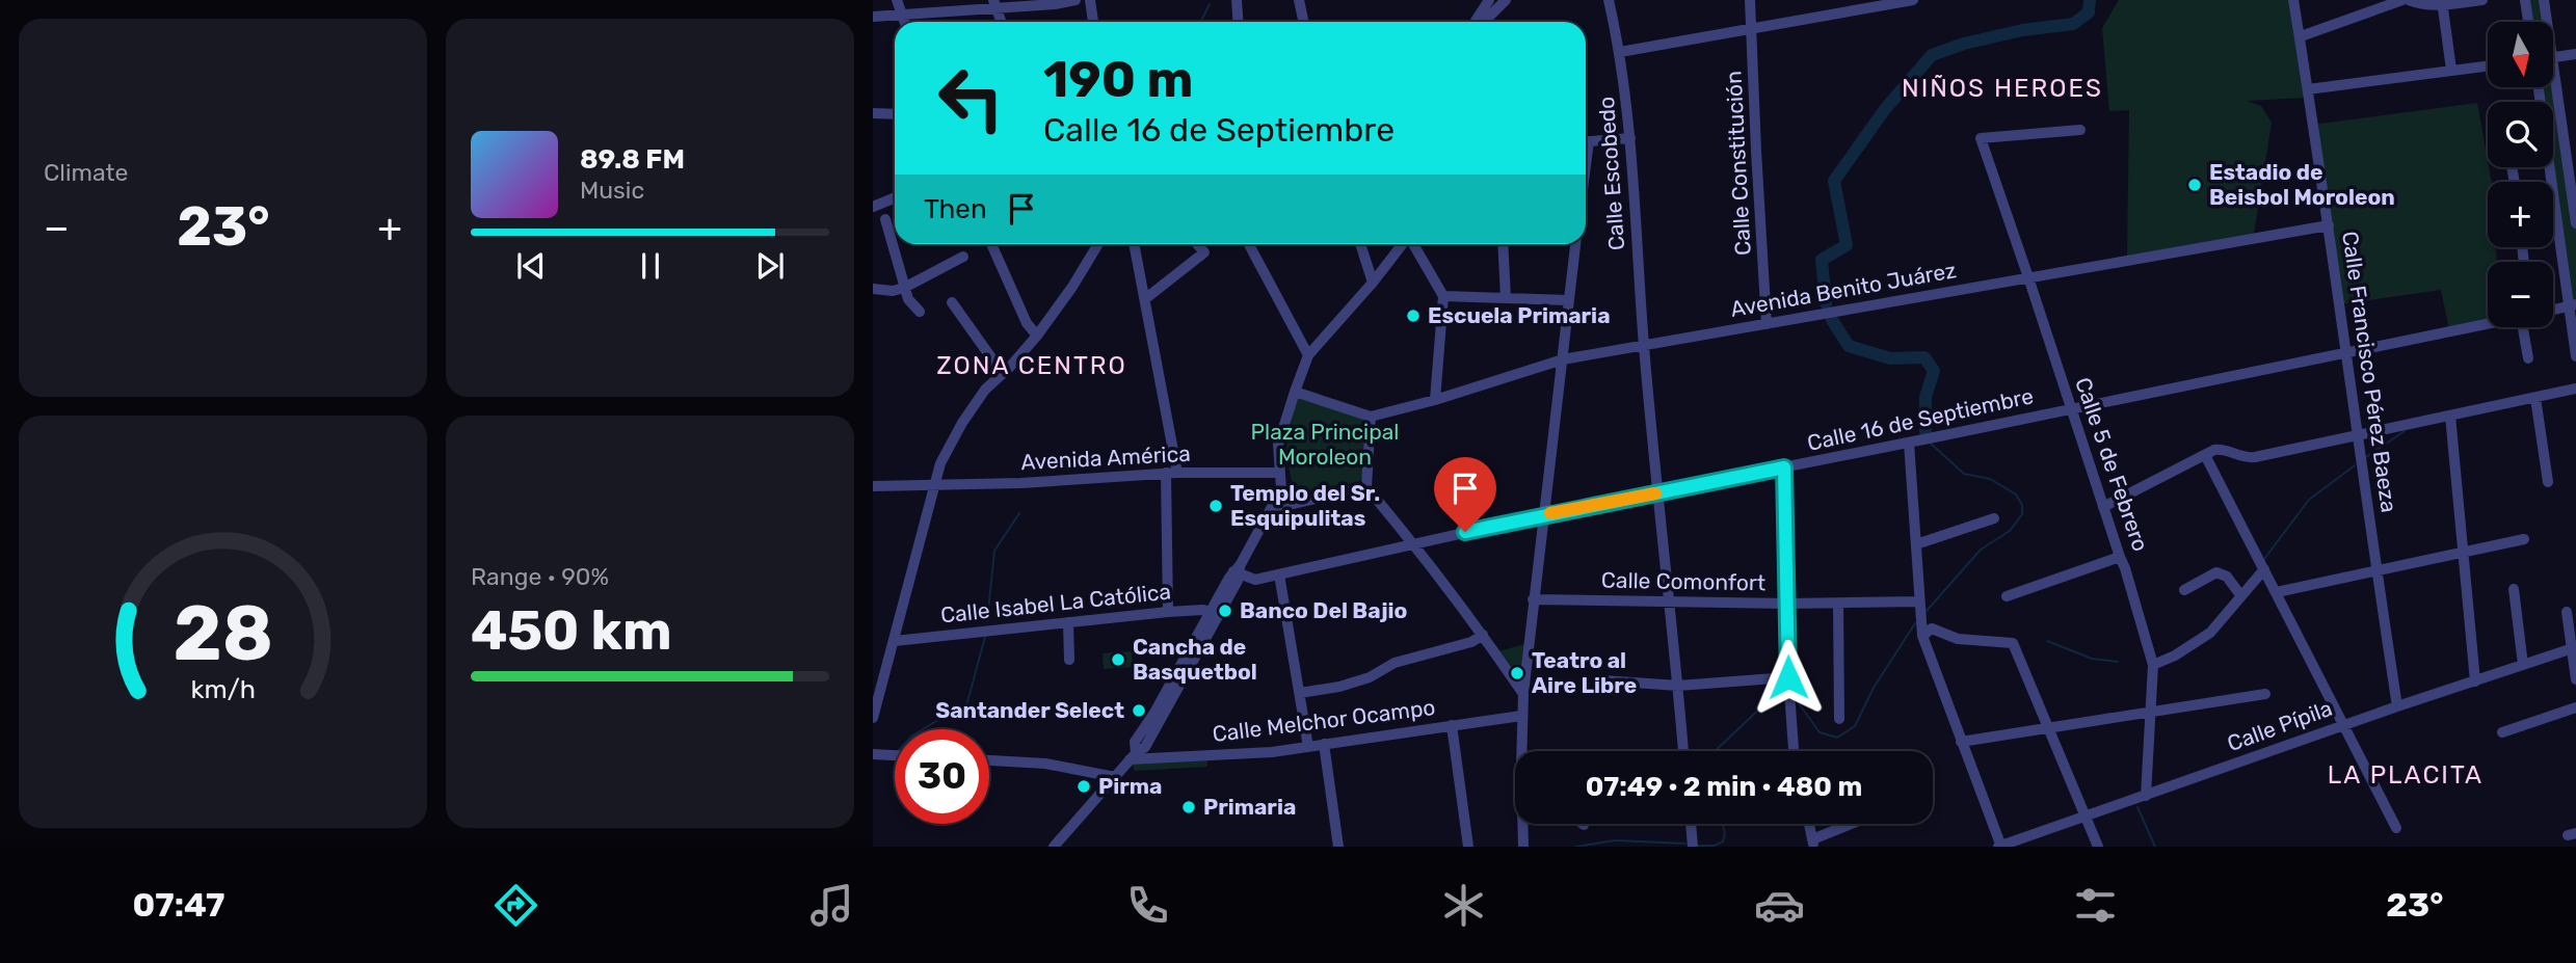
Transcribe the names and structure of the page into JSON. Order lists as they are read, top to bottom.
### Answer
{
  "streets": {
    "street": [
      "Calle Constitución",
      "Calle Escobedo",
      "Avenida Benito Juárez",
      "Calle Francisco Pérez Baeza",
      "Calle 16 de Septiembre",
      "Avenida América",
      "Calle 5 de Febrero",
      "Calle Comonfort",
      "Calle Isabel La Católica",
      "Calle Melchor Ocampo",
      "Calle Pípila"
    ]
  },
  "crossings": [
    ["Calle Constitución", "Avenida Benito Juárez"],
    ["Calle Escobedo", "Avenida Benito Juárez"],
    ["Calle Escobedo", "Calle 16 de Septiembre"],
    ["Calle Escobedo", "Calle Comonfort"],
    ["Avenida Benito Juárez", "Calle Francisco Pérez Baeza"],
    ["Avenida Benito Juárez", "Calle 5 de Febrero"],
    ["Calle Francisco Pérez Baeza", "Calle 16 de Septiembre"],
    ["Calle Francisco Pérez Baeza", "Calle Pípila"],
    ["Calle 16 de Septiembre", "Calle 5 de Febrero"],
    ["Calle 5 de Febrero", "Calle Pípila"]
  ],
  "districts": ["NIÑOS HEROES", "ZONA CENTRO", "LA PLACITA"],
  "parks": ["Plaza Principal Moroleon"],
  "places": [
    "Estadio de Beisbol Moroleon",
    "Escuela Primaria",
    "Templo del Sr. Esquipulitas",
    "Banco Del Bajio",
    "Cancha de Basquetbol",
    "Teatro al Aire Libre",
    "Santander Select",
    "Pirma",
    "Primaria"
  ],
  "north": "bottom",
  "page": {
    "tile": [
      "Climate",
      ["Range · 90%", "450 km"]
    ],
    "map_buttons": ["+", "−"],
    "turn": ["190 m", "Calle 16 de Septiembre"],
    "song": ["89.8 FM", "Music"],
    "then": "Then",
    "heat": ["−", "23°", "+"],
    "limit": "30",
    "trip": "07:49 · 2 min · 480 m",
    "tabs": ["07:47", "23°"],
    "gauge": ["28", "km/h"]
  }
}
